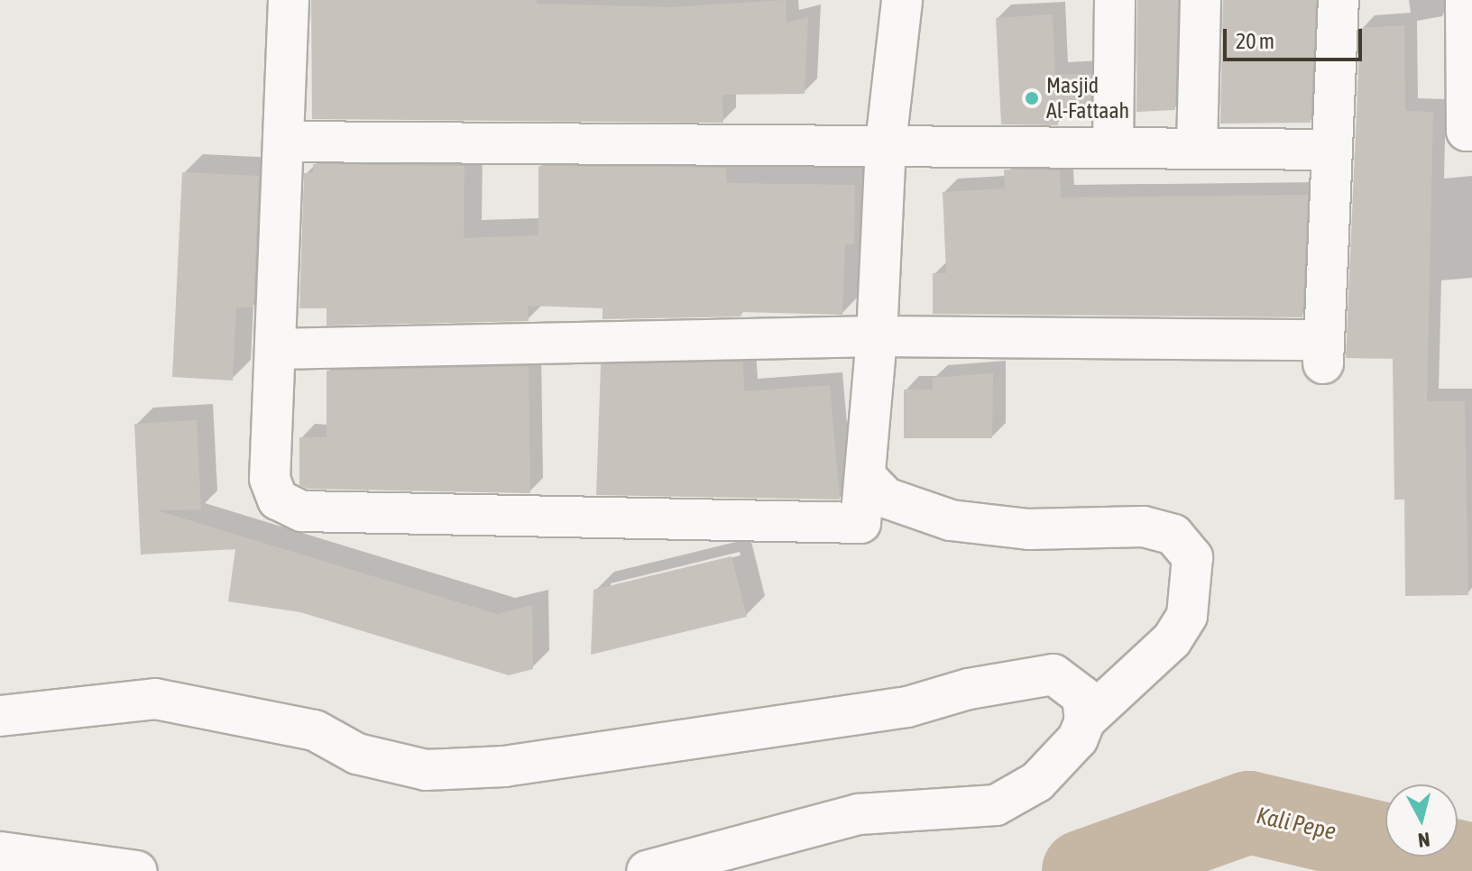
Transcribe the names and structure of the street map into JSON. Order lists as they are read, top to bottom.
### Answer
{
  "water": ["Kali Pepe"],
  "places": ["Masjid Al-Fattaah"],
  "scale_bar": "20 m",
  "north": "bottom"
}
